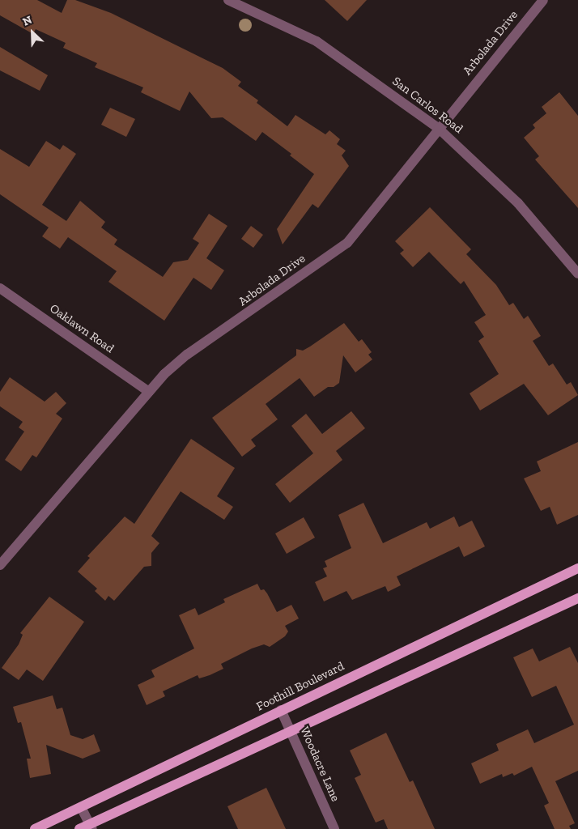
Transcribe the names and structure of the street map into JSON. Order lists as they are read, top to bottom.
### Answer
{
  "streets": {
    "main road": ["Foothill Boulevard"],
    "street": [
      "Arbolada Drive",
      "San Carlos Road",
      "Oaklawn Road",
      "Woodacre Lane"
    ]
  },
  "crossings": [
    ["Arbolada Drive", "San Carlos Road"],
    ["Arbolada Drive", "Oaklawn Road"],
    ["Foothill Boulevard", "Woodacre Lane"]
  ],
  "north": "top left"
}
